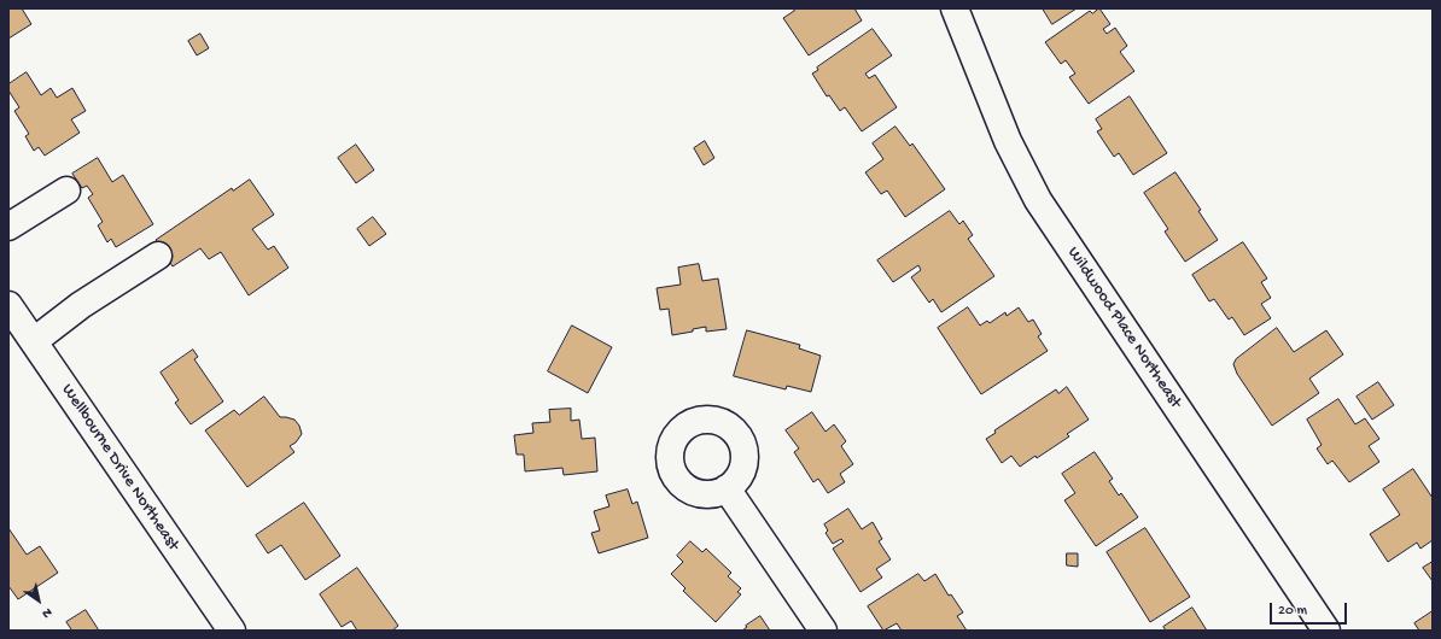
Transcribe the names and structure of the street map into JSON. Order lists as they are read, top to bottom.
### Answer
{
  "streets": {
    "street": ["Wildwood Place Northeast", "Wellbourne Drive Northeast"]
  },
  "scale_bar": "20 m",
  "north": "bottom right"
}
